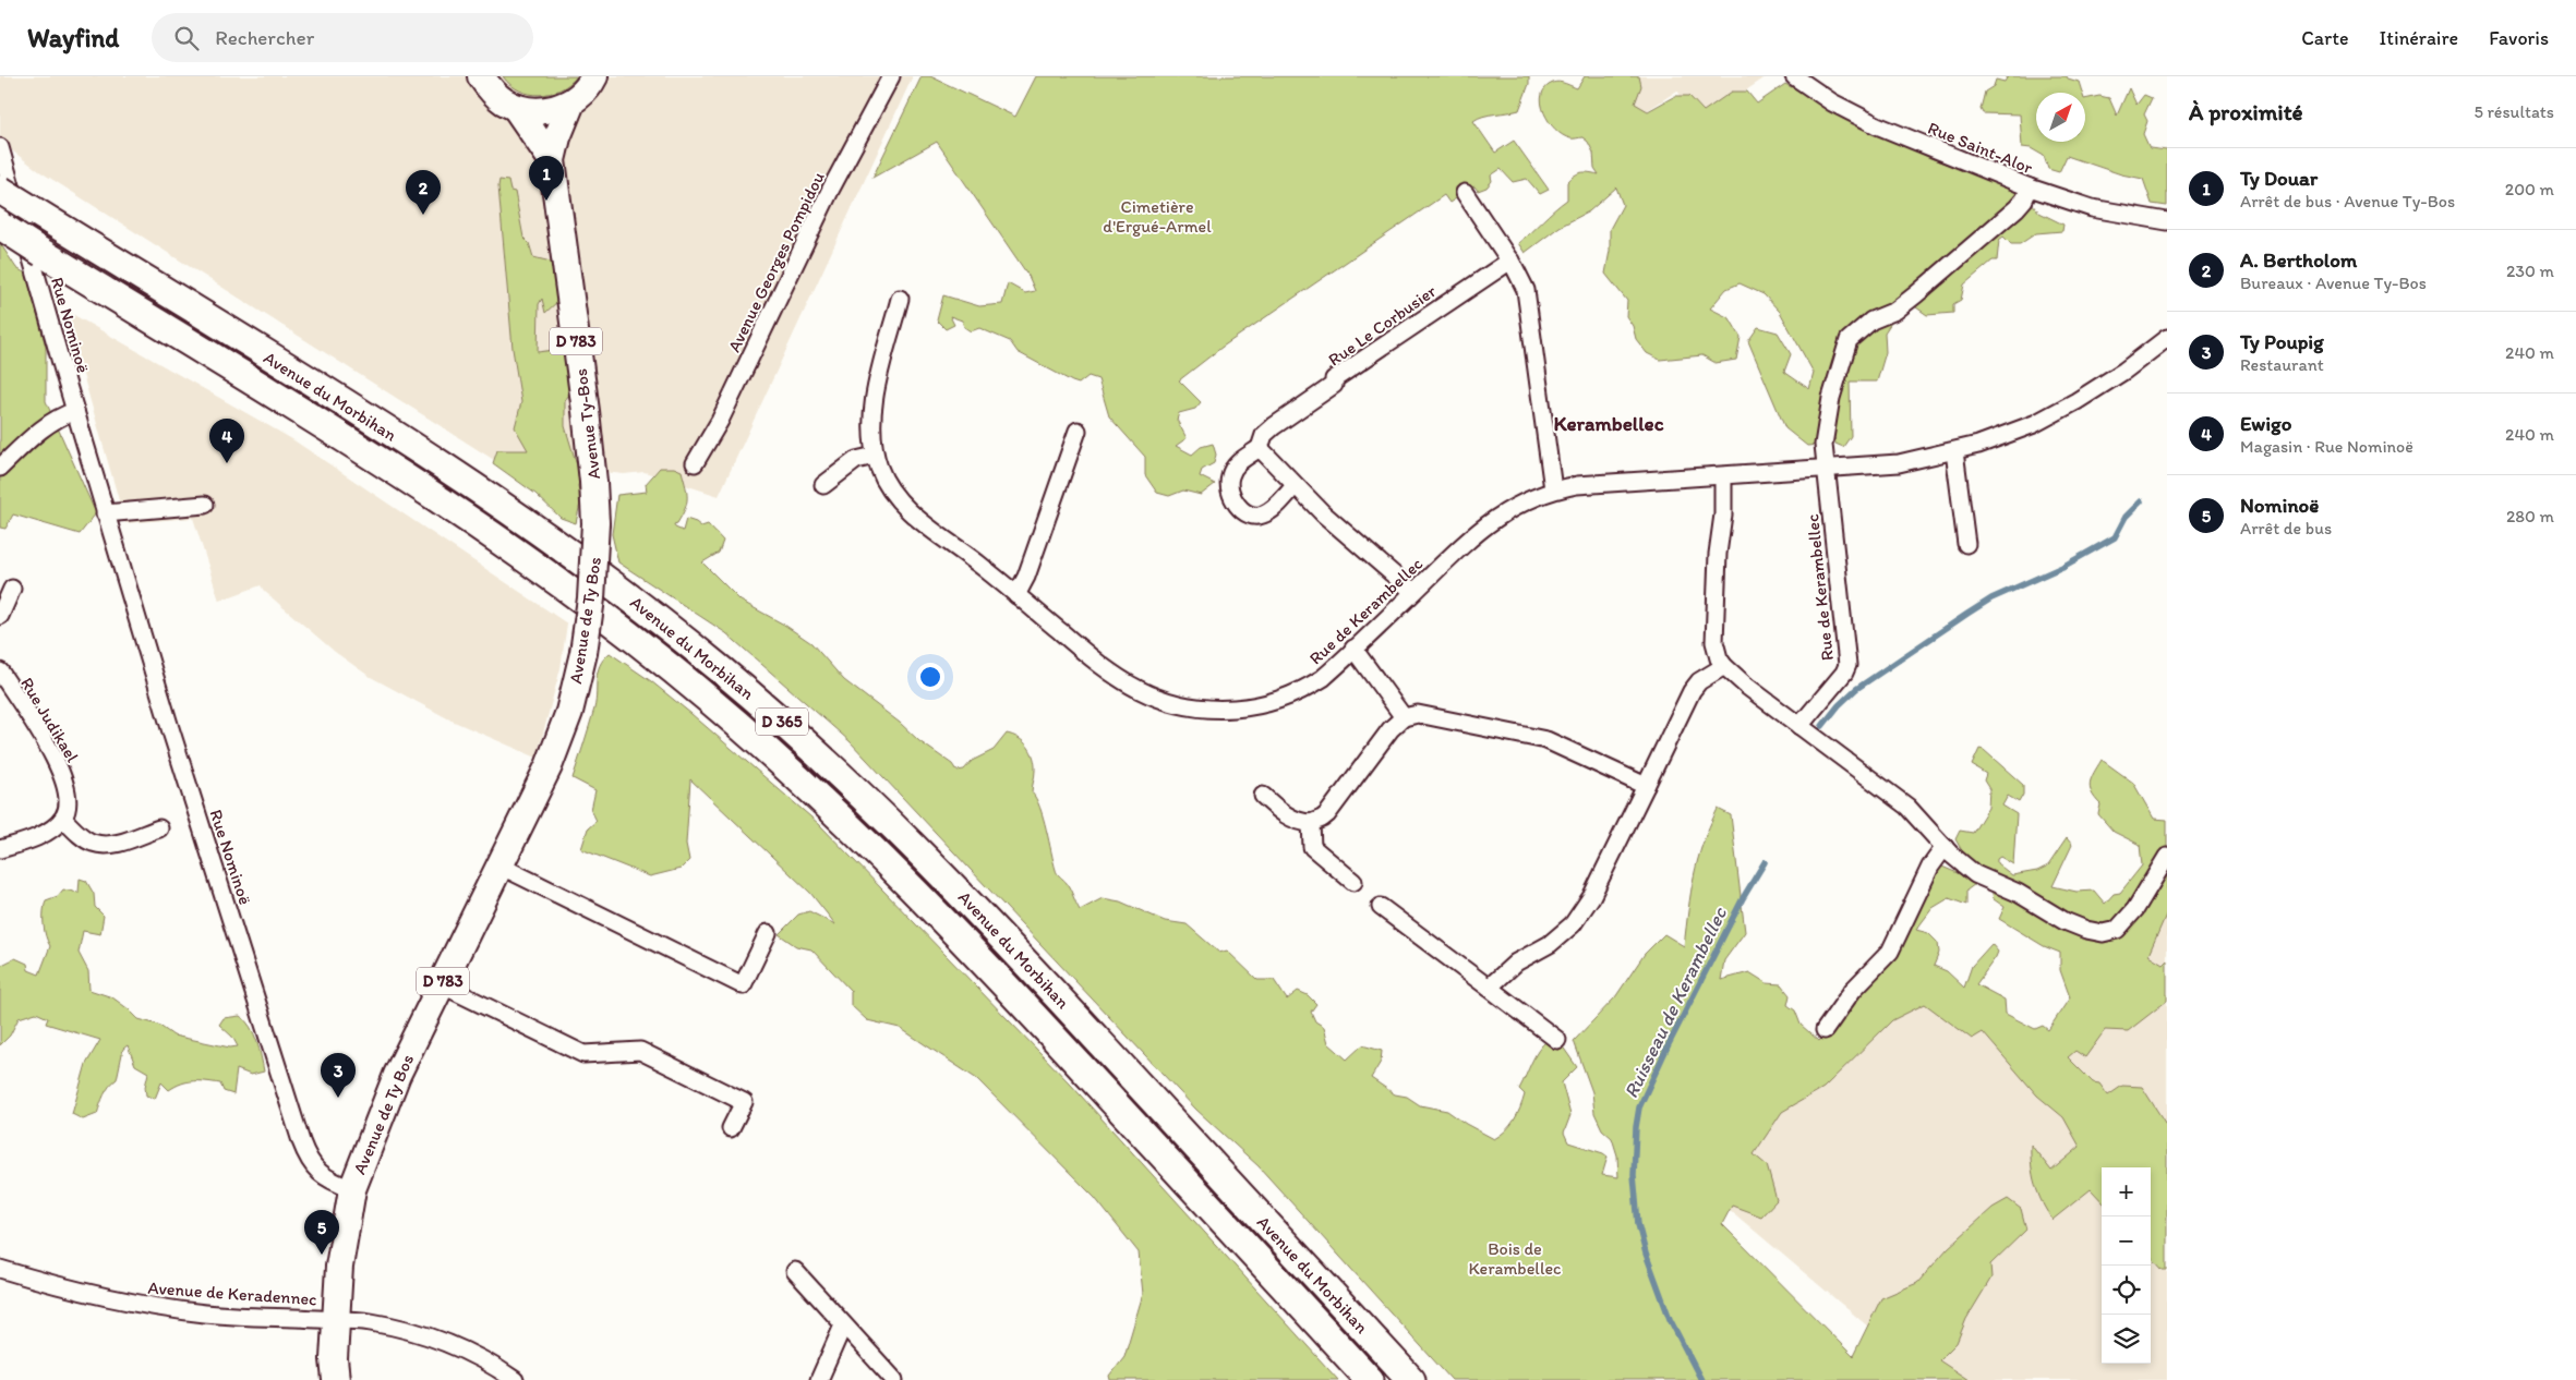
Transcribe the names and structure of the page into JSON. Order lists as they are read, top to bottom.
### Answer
{
  "streets": {
    "highway": ["Avenue du Morbihan", "D 365"],
    "main road": ["D 783", "Avenue Ty-Bos", "Avenue de Ty Bos"],
    "street": [
      "Rue Saint-Alor",
      "Avenue Georges Pompidou",
      "Rue Nominoë",
      "Rue Le Corbusier",
      "Rue de Kerambellec",
      "Rue Judikael",
      "Avenue de Keradennec"
    ]
  },
  "crossings": [
    ["Rue Saint-Alor", "Rue de Kerambellec"],
    ["Rue Nominoë", "Avenue de Ty Bos"],
    ["D 783", "Avenue Ty-Bos"],
    ["Avenue Ty-Bos", "Avenue de Ty Bos"],
    ["Avenue de Ty Bos", "Avenue de Keradennec"]
  ],
  "districts": ["Kerambellec"],
  "water": ["Ruisseau de Kerambellec"],
  "parks": ["Cimetière d'Ergué-Armel", "Bois de Kerambellec"],
  "north": "top right",
  "page": {
    "header": "Wayfind",
    "search": "Rechercher",
    "nav": ["Carte", "Itinéraire", "Favoris"],
    "heading": ["À proximité", "5 résultats"],
    "list": [
      {
        "mark": "1",
        "name": "Ty Douar",
        "note": "Arrêt de bus · Avenue Ty-Bos",
        "value": "200 m"
      },
      {
        "mark": "2",
        "name": "A. Bertholom",
        "note": "Bureaux · Avenue Ty-Bos",
        "value": "230 m"
      },
      {
        "mark": "3",
        "name": "Ty Poupig",
        "note": "Restaurant",
        "value": "240 m"
      },
      {
        "mark": "4",
        "name": "Ewigo",
        "note": "Magasin · Rue Nominoë",
        "value": "240 m"
      },
      {
        "mark": "5",
        "name": "Nominoë",
        "note": "Arrêt de bus",
        "value": "280 m"
      }
    ],
    "pins": [
      "1",
      "2",
      "4",
      "3",
      "5"
    ],
    "map_buttons": ["+", "−"]
  }
}
